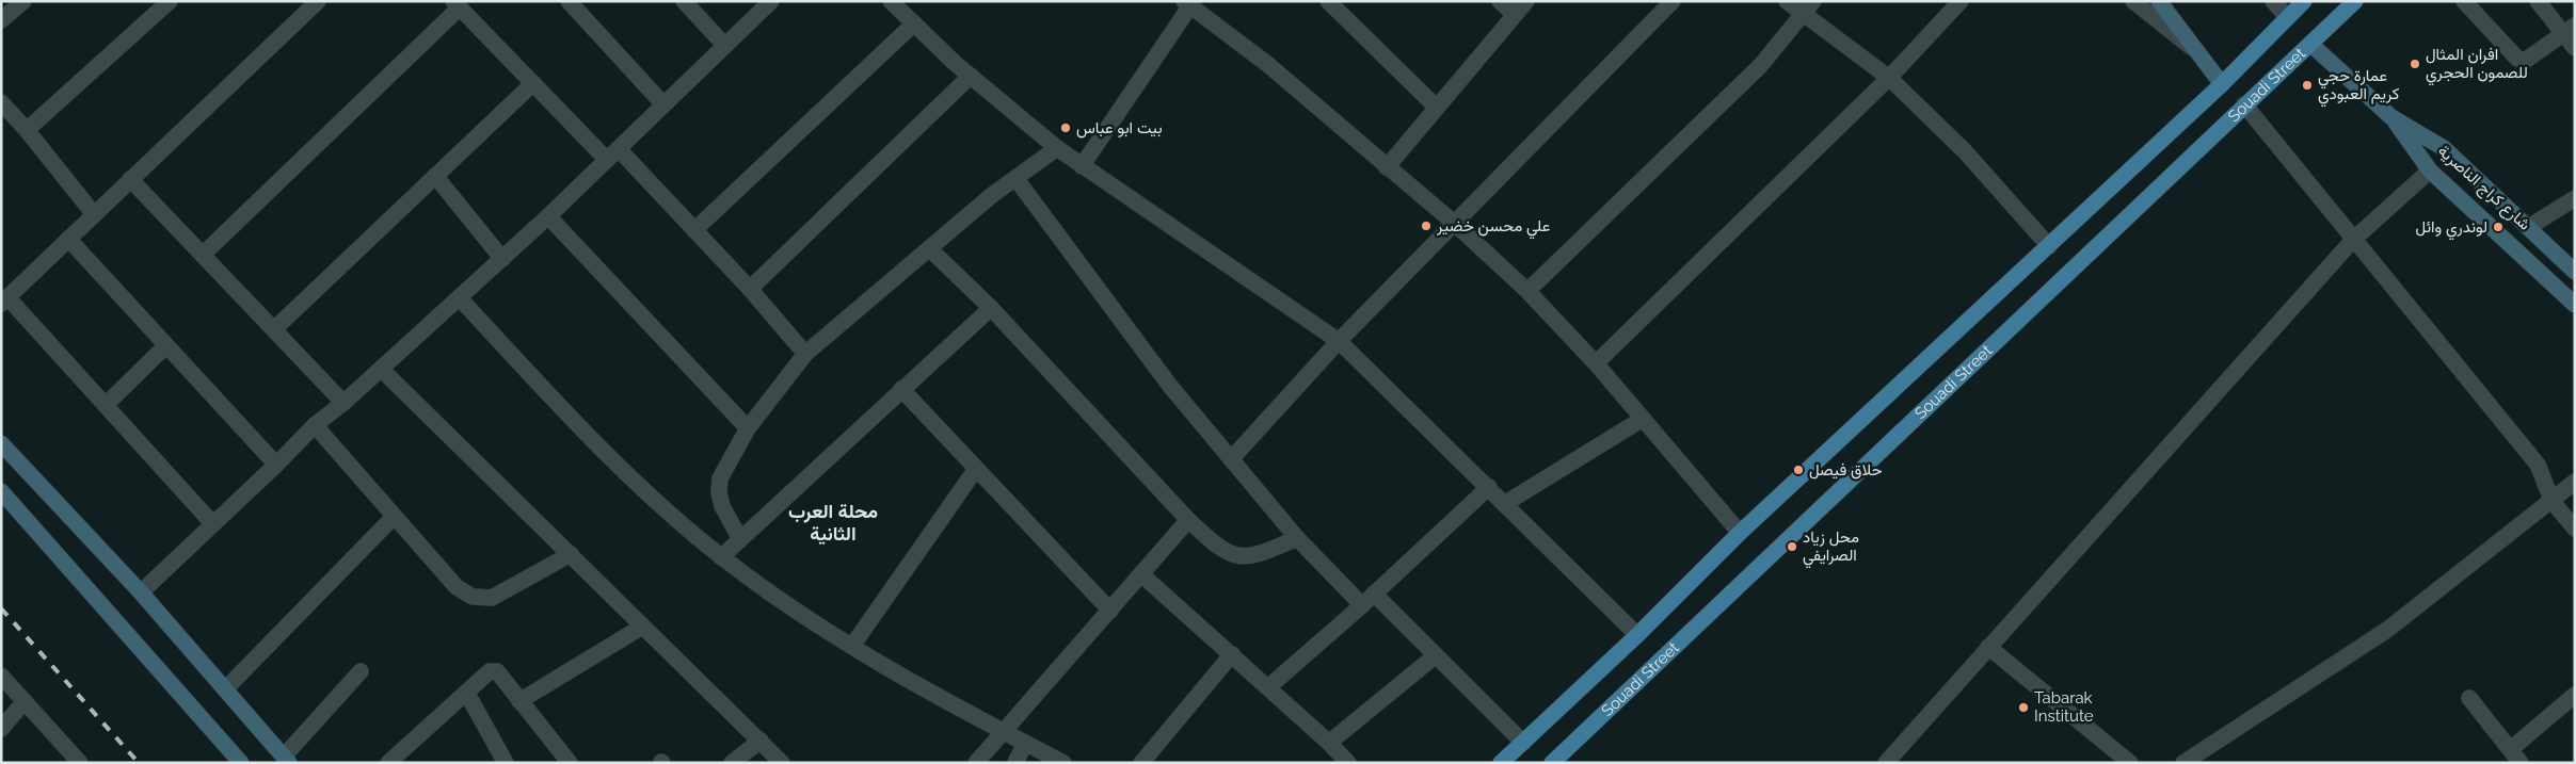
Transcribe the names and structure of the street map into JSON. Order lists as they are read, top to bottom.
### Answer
{
  "streets": {
    "main road": ["Souadi Street"],
    "street": ["شارع كراج الناصرية"]
  },
  "districts": ["محلة العرب الثانية"],
  "places": [
    "افران المثال للصمون الحجري",
    "عمارة حجي كريم العبودي",
    "بيت ابو عباس",
    "علي محسن خضير",
    "لوندري وائل",
    "حلاق فيصل",
    "محل زياد الصرايفي",
    "Tabarak Institute"
  ]
}
